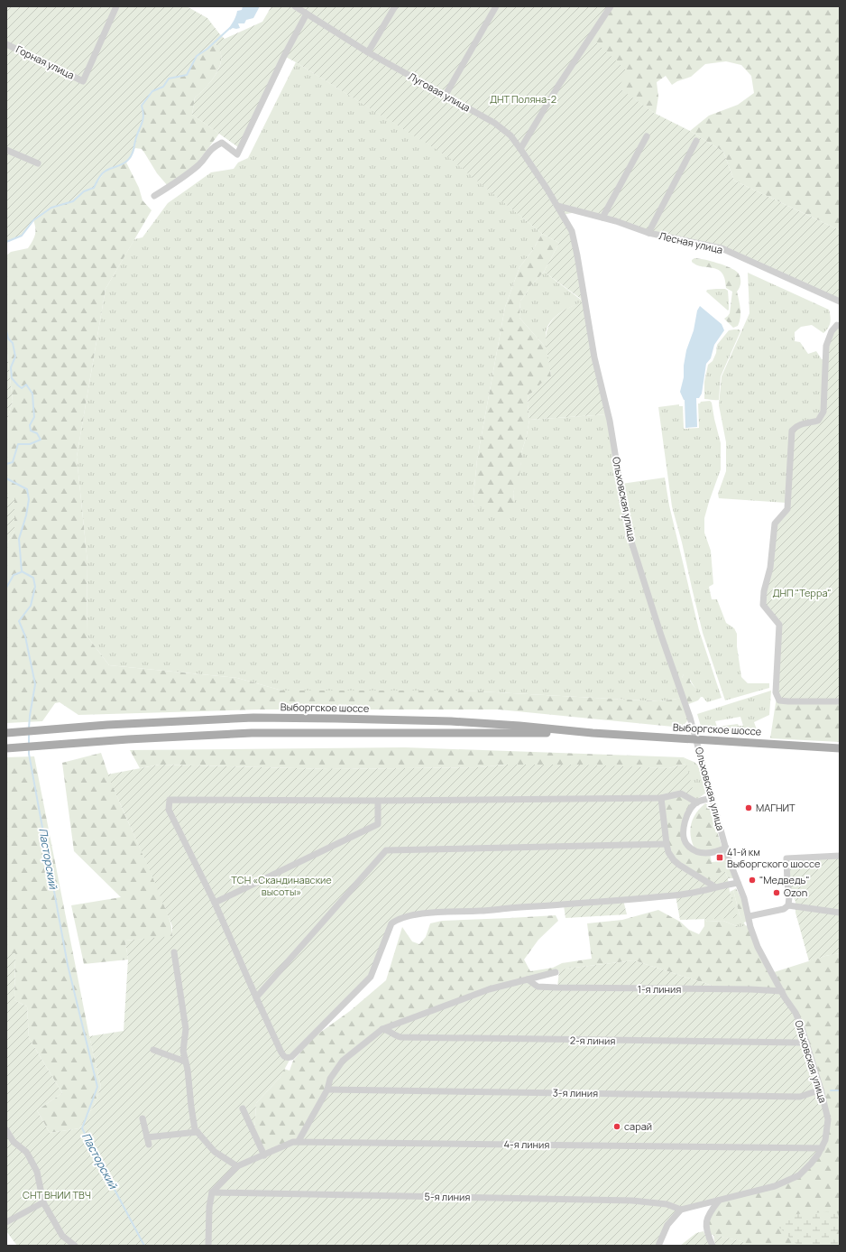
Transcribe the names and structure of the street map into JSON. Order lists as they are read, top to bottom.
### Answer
{
  "streets": {
    "main road": ["Выборгское шоссе"],
    "street": [
      "Горная улица",
      "Луговая улица",
      "Лесная улица",
      "Ольховская улица",
      "1-я линия",
      "2-я линия",
      "3-я линия",
      "4-я линия",
      "5-я линия"
    ]
  },
  "crossings": [
    ["Луговая улица", "Лесная улица"],
    ["Луговая улица", "Ольховская улица"],
    ["Лесная улица", "Ольховская улица"],
    ["Ольховская улица", "Выборгское шоссе"],
    ["Ольховская улица", "1-я линия"],
    ["Ольховская улица", "2-я линия"],
    ["Ольховская улица", "3-я линия"],
    ["Ольховская улица", "4-я линия"],
    ["Ольховская улица", "5-я линия"]
  ],
  "water": ["Пасторский"],
  "parks": [
    "ДНТ Поляна-2",
    "ДНП \"Терра\"",
    "ТСН «Скандинавские высоты»",
    "СНТ ВНИИ ТВЧ"
  ],
  "places": {
    "other": [
      "МАГНИТ",
      "\"Медведь\"",
      "Ozon",
      "сарай"
    ],
    "transit": ["41-й км Выборгского шоссе"]
  }
}
